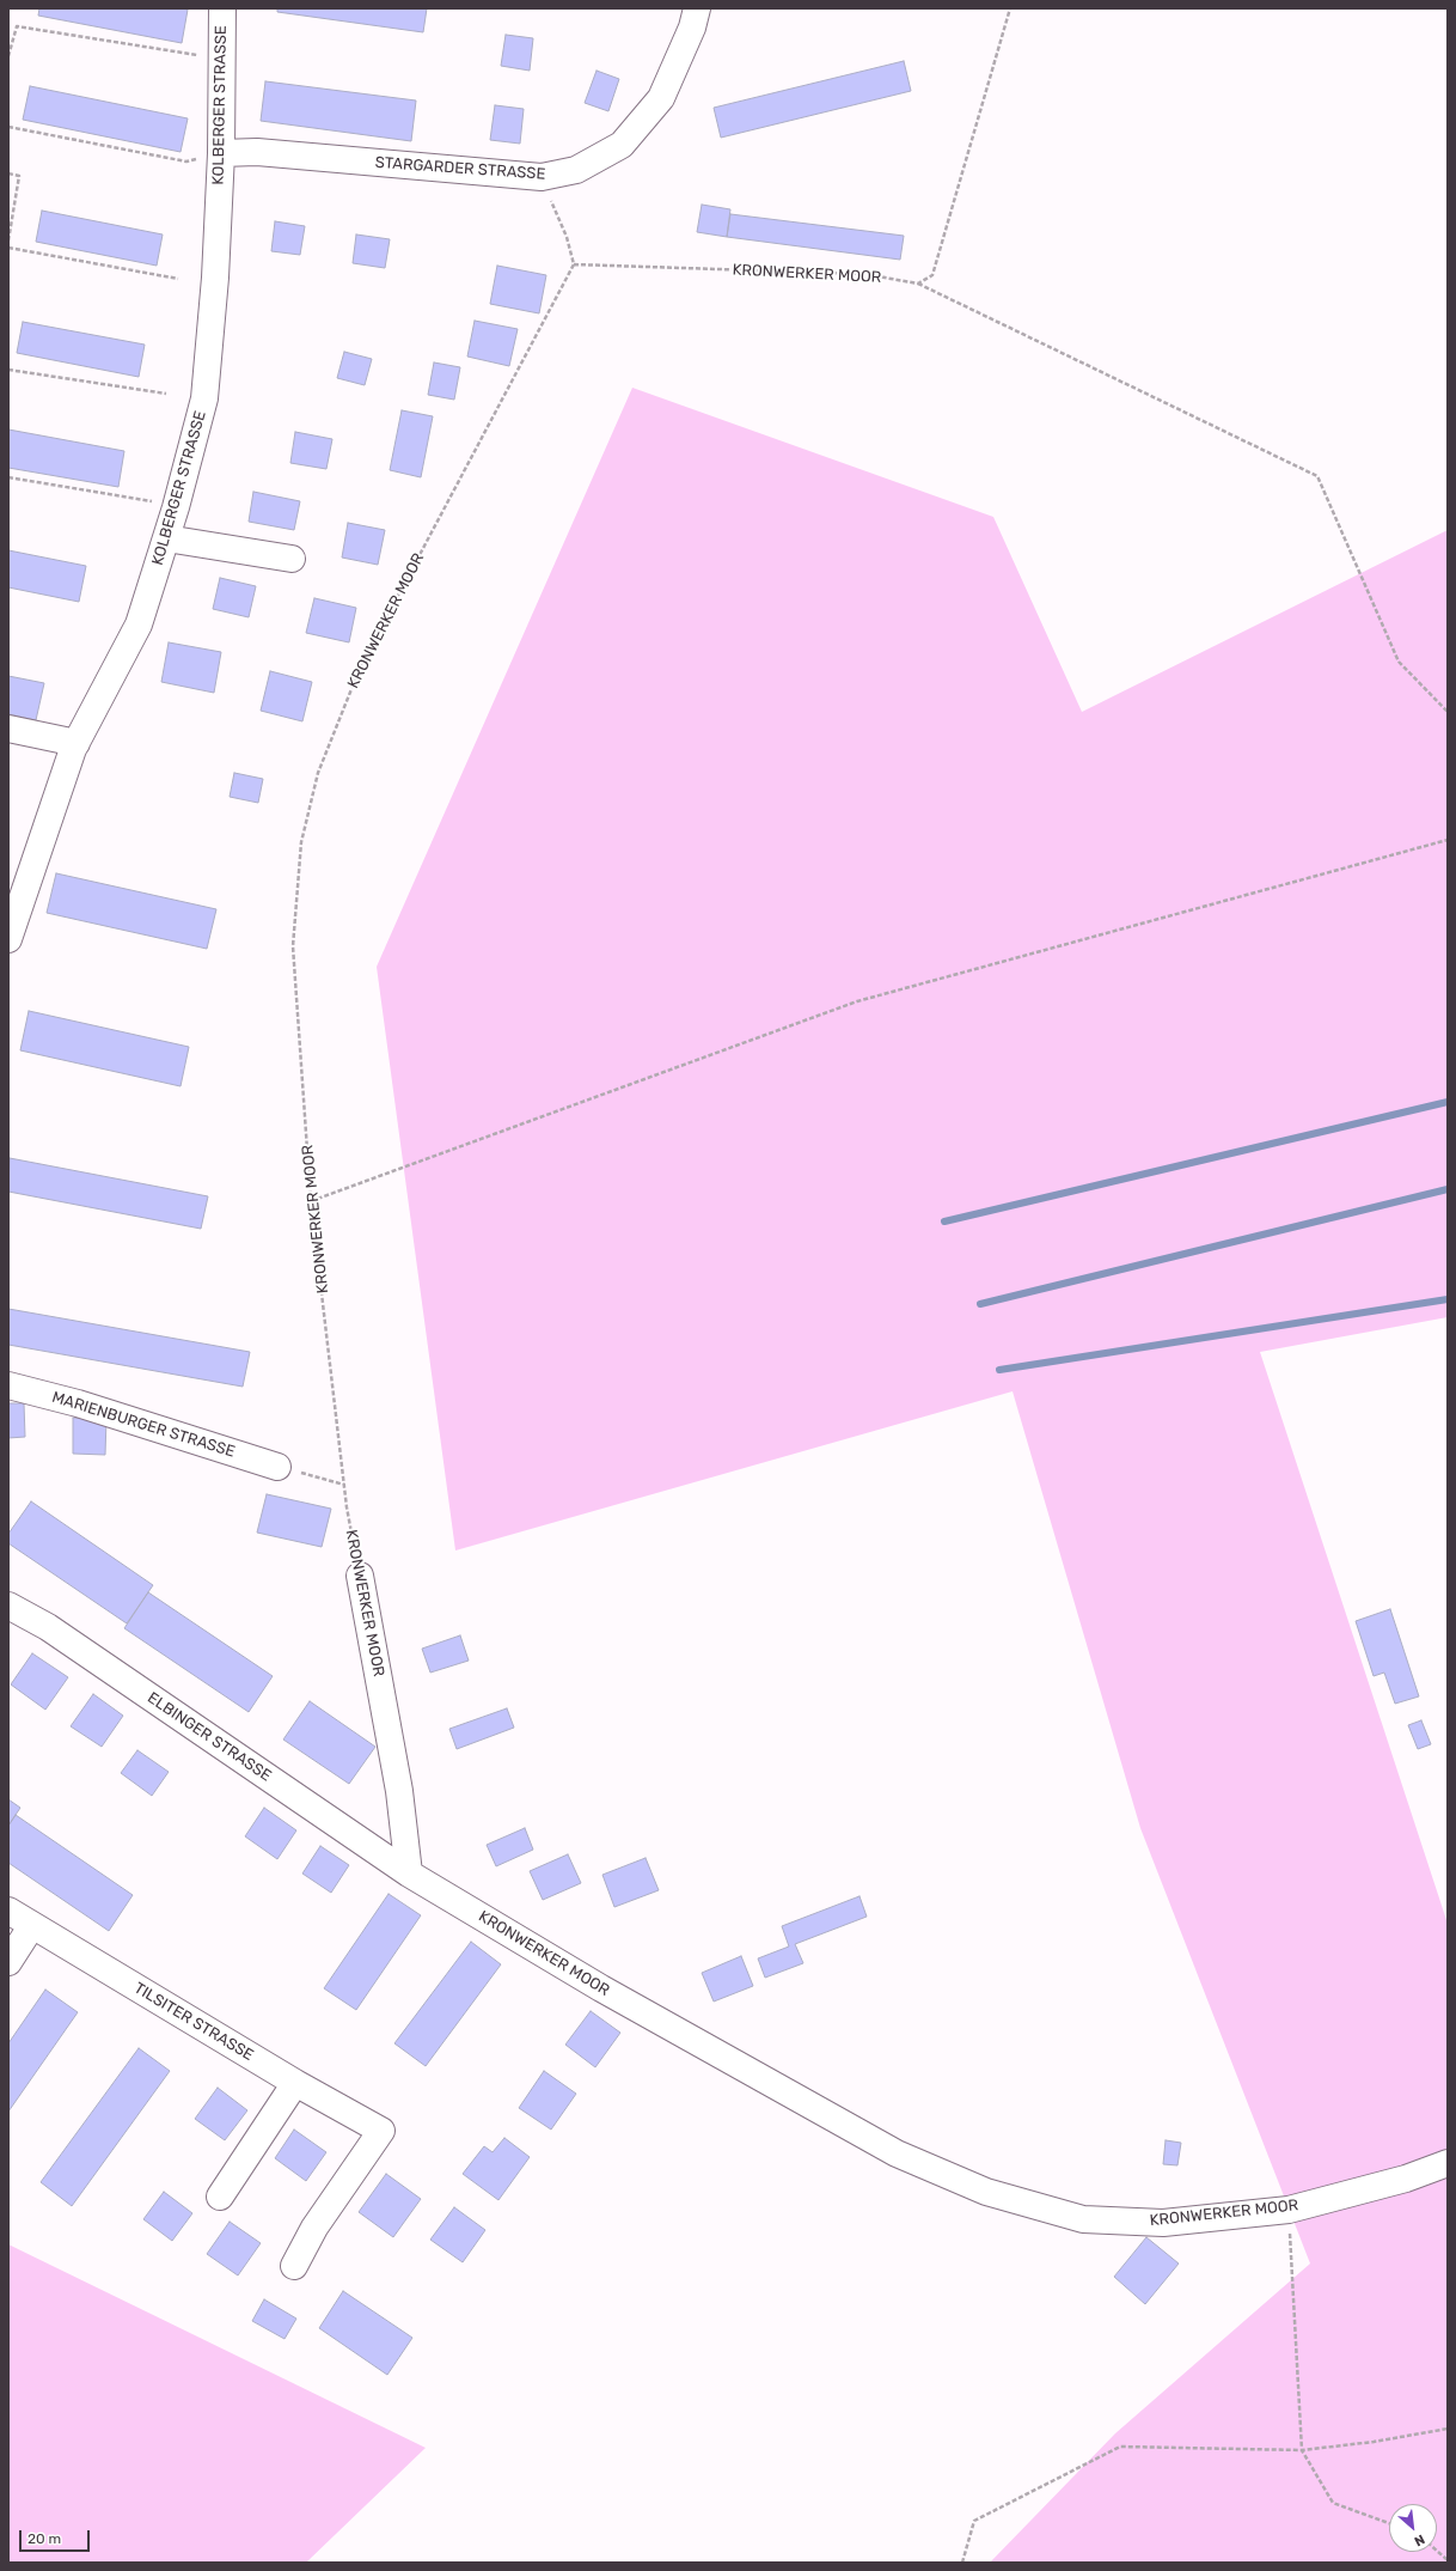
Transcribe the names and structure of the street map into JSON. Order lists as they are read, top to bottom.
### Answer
{
  "streets": {
    "street": [
      "KOLBERGER STRASSE",
      "STARGARDER STRASSE",
      "KRONWERKER MOOR",
      "MARIENBURGER STRASSE",
      "ELBINGER STRASSE",
      "TILSITER STRASSE"
    ]
  },
  "crossings": [
    ["KOLBERGER STRASSE", "STARGARDER STRASSE"],
    ["KRONWERKER MOOR", "ELBINGER STRASSE"]
  ],
  "scale_bar": "20 m",
  "north": "bottom right"
}
